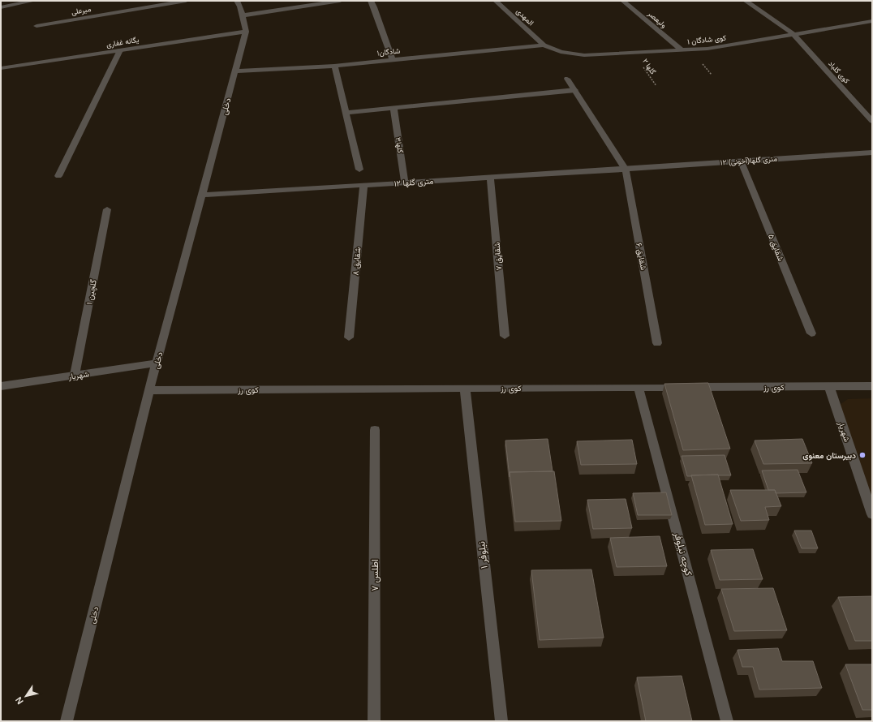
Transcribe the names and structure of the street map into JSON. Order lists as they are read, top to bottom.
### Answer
{
  "streets": {
    "street": [
      "میرعلی",
      "المهدی",
      "ولیعصر",
      "کوی شادگان ۱",
      "یگانه غفاری",
      "شادگان۱",
      "کوی گلباد",
      "دخلی",
      "گلها۳",
      "۱۲ متری گلها(آخونی)",
      "۱۲ متری گلها",
      "شقایق ۵",
      "شقایق ۷",
      "شقایق ۶",
      "شقایق ۸",
      "گلچین ۱",
      "شهریار",
      "کوی رز",
      "کوچه نیلوفر",
      "نیلوفر ۱",
      "اطلس ۷"
    ],
    "path": ["گلها ۲"]
  },
  "crossings": [
    ["المهدی", "کوی شادگان ۱"],
    ["المهدی", "شادگان۱"],
    ["ولیعصر", "کوی شادگان ۱"],
    ["کوی شادگان ۱", "شادگان۱"],
    ["کوی شادگان ۱", "گلها ۲"],
    ["کوی شادگان ۱", "کوی گلباد"],
    ["یگانه غفاری", "دخلی"],
    ["شادگان۱", "دخلی"],
    ["دخلی", "۱۲ متری گلها"],
    ["دخلی", "شهریار"],
    ["دخلی", "کوی رز"],
    ["گلها۳", "۱۲ متری گلها"],
    ["۱۲ متری گلها(آخونی)", "۱۲ متری گلها"],
    ["۱۲ متری گلها(آخونی)", "شقایق ۵"],
    ["۱۲ متری گلها(آخونی)", "شقایق ۶"],
    ["۱۲ متری گلها", "شقایق ۷"],
    ["۱۲ متری گلها", "شقایق ۶"],
    ["۱۲ متری گلها", "شقایق ۸"],
    ["گلچین ۱", "شهریار"],
    ["شهریار", "کوی رز"],
    ["کوی رز", "کوچه نیلوفر"],
    ["کوی رز", "نیلوفر ۱"]
  ],
  "places": ["دبیرستان معنوی"],
  "north": "bottom left"
}
